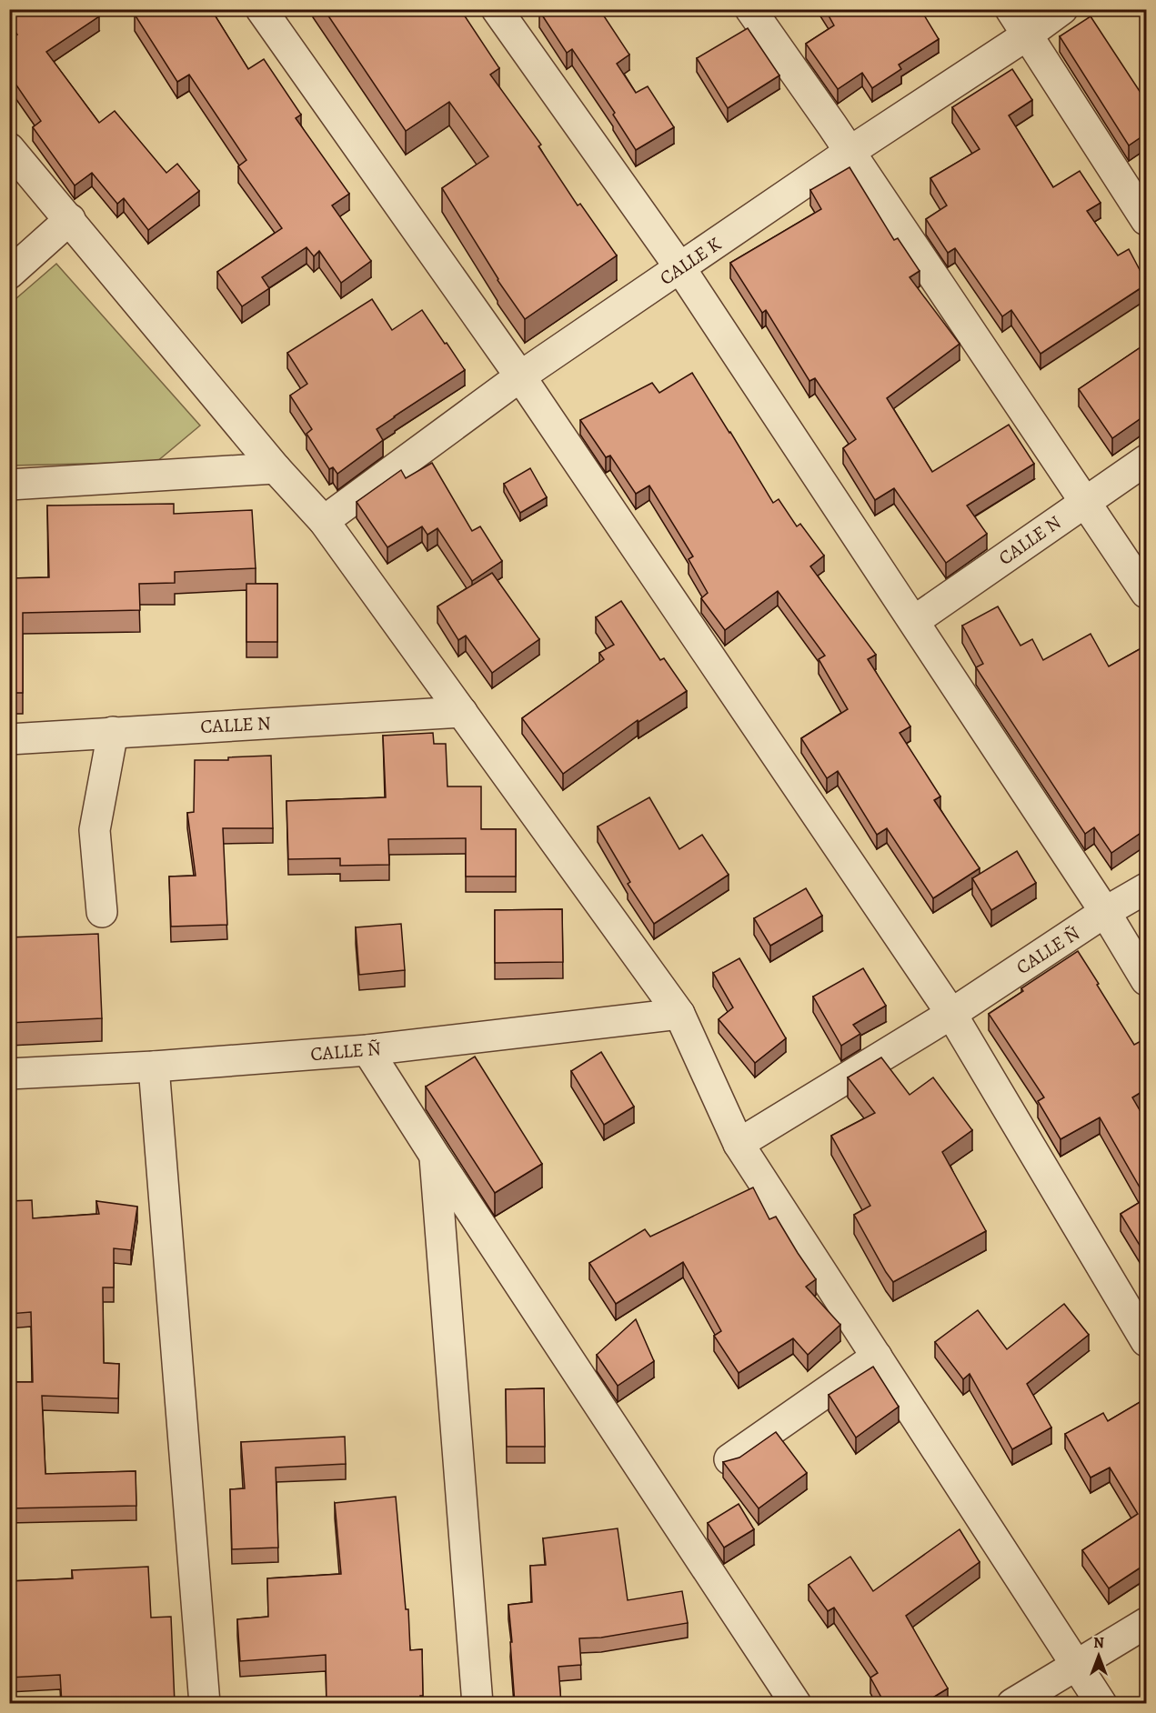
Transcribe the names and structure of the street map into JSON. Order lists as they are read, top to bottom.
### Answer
{
  "streets": {
    "street": ["CALLE K", "CALLE N", "CALLE Ñ"]
  },
  "north": "top"
}
